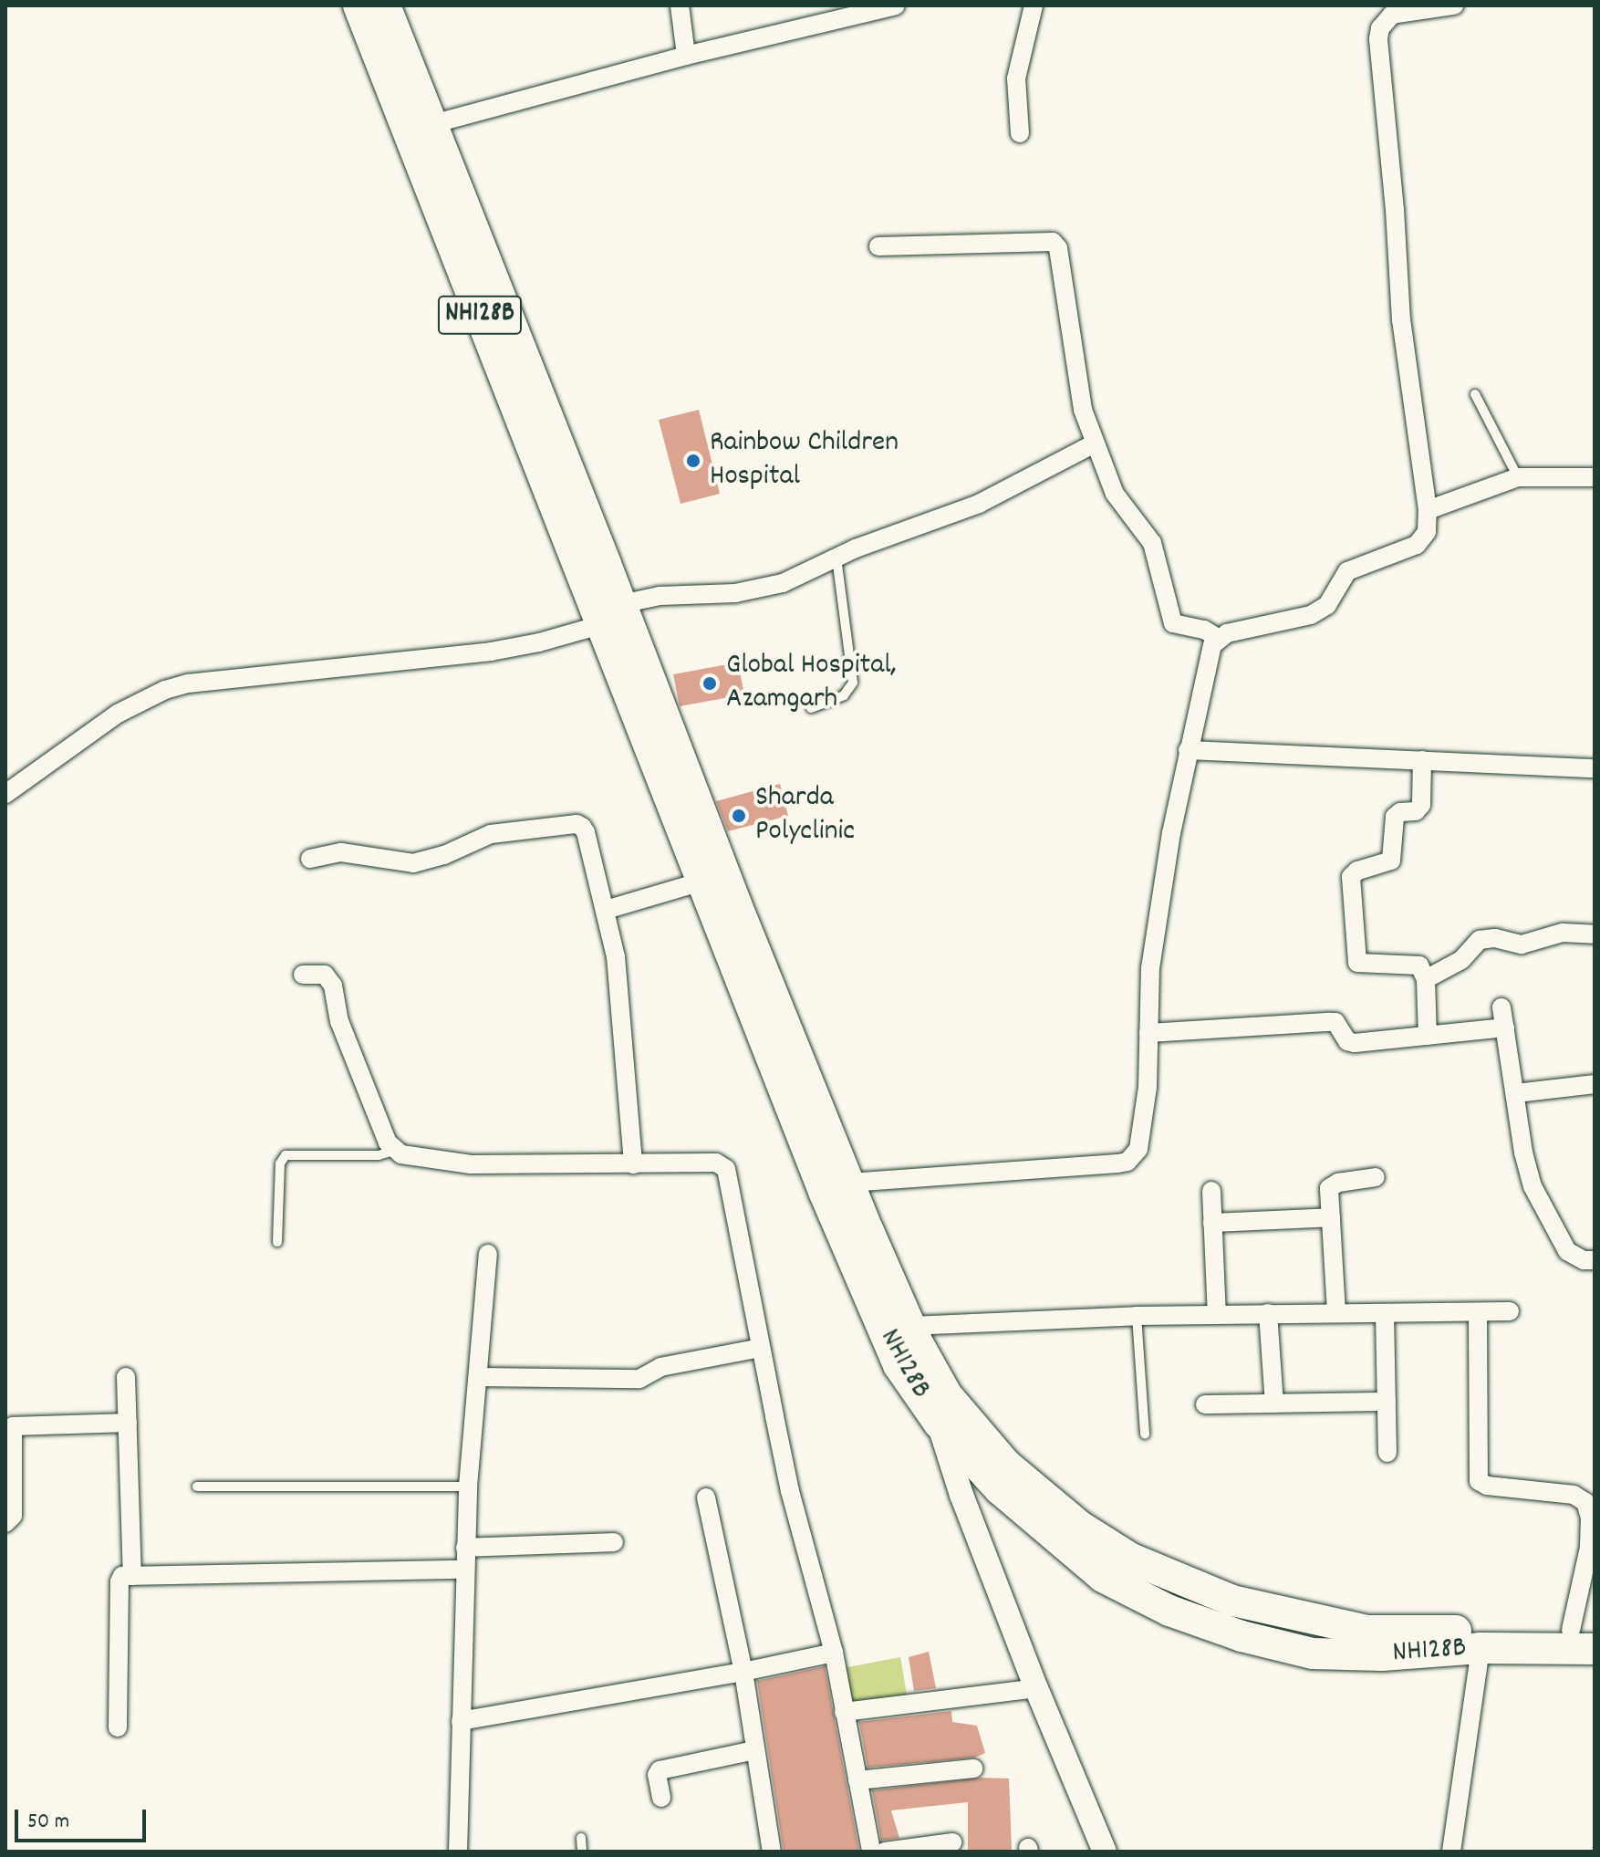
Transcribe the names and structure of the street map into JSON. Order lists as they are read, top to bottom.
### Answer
{
  "streets": {
    "highway": ["NH128B"]
  },
  "places": ["Rainbow Children Hospital", "Global Hospital, Azamgarh", "Sharda Polyclinic"],
  "scale_bar": "50 m"
}
